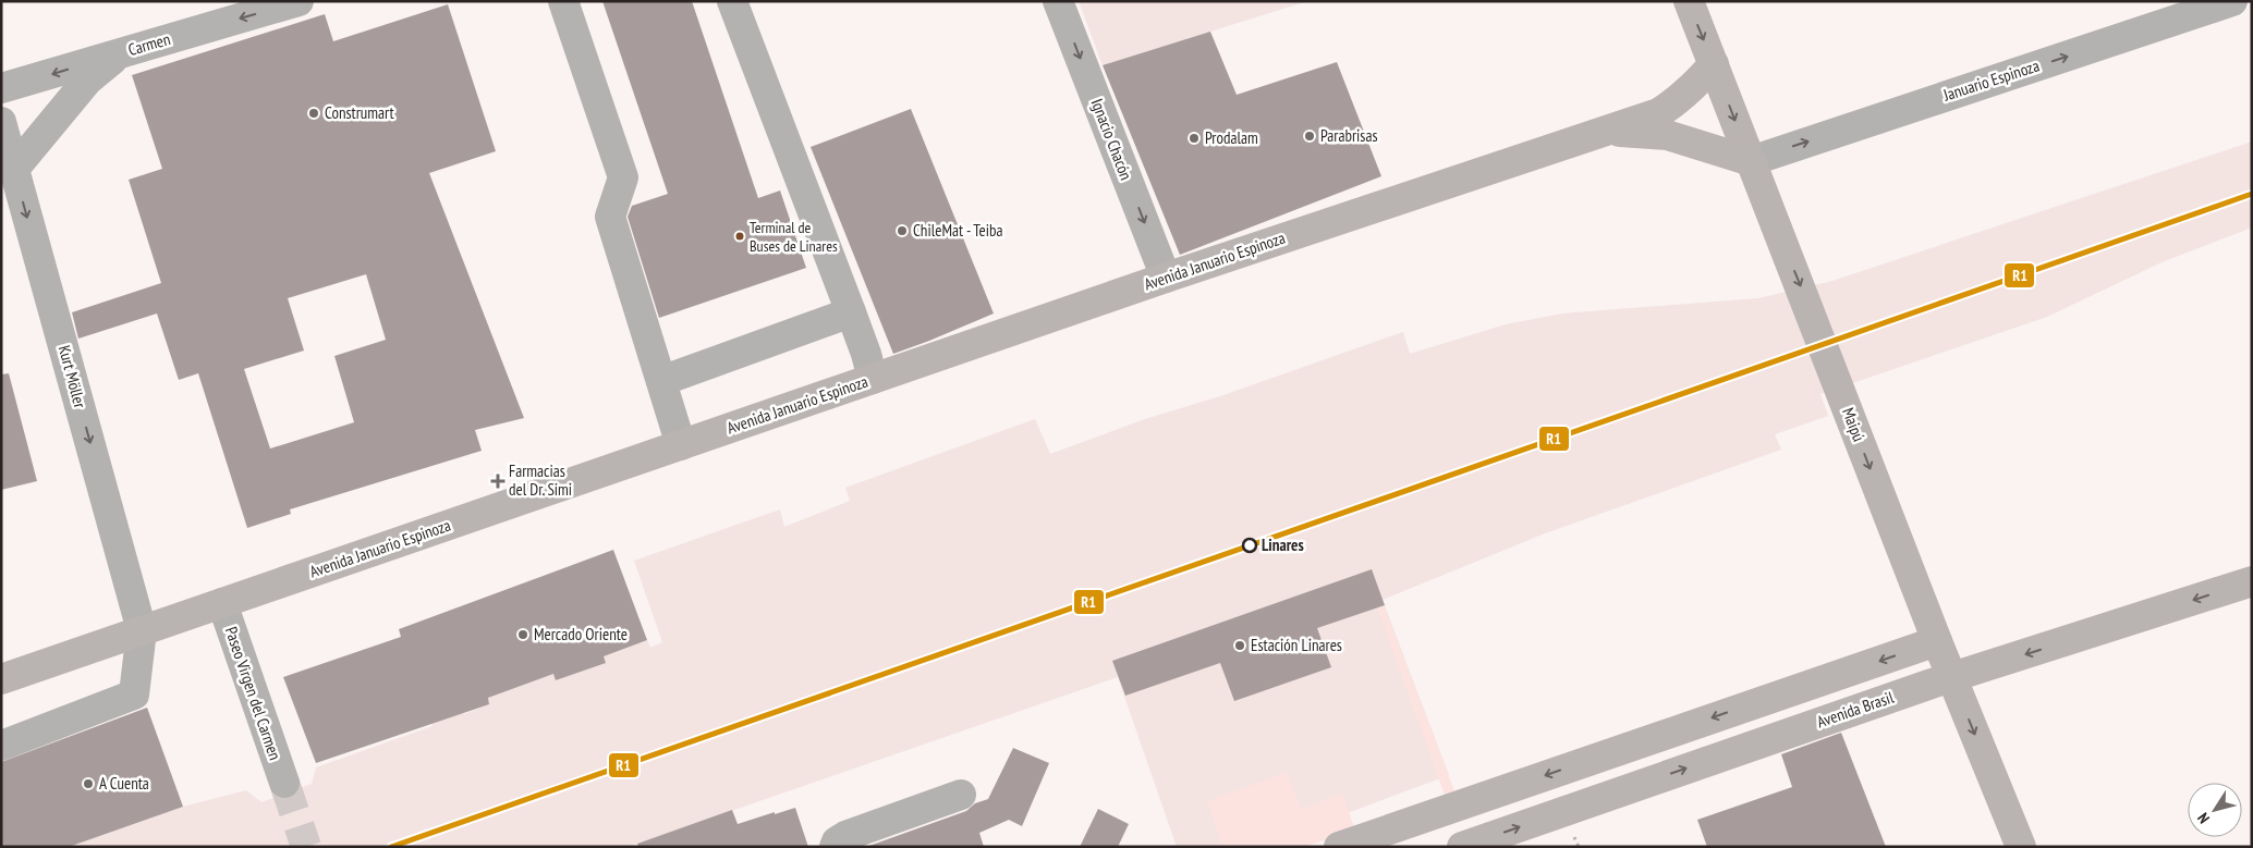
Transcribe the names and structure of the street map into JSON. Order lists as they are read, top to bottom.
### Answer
{
  "streets": {
    "main road": ["Avenida Januario Espinoza", "Maipú", "Avenida Brasil"],
    "street": [
      "Carmen",
      "Januario Espinoza",
      "Ignacio Chacón",
      "Kurt Möller",
      "Paseo Virgen del Carmen"
    ]
  },
  "crossings": [
    ["Januario Espinoza", "Avenida Januario Espinoza"],
    ["Januario Espinoza", "Maipú"],
    ["Ignacio Chacón", "Avenida Januario Espinoza"],
    ["Avenida Januario Espinoza", "Kurt Möller"],
    ["Avenida Januario Espinoza", "Maipú"],
    ["Avenida Januario Espinoza", "Paseo Virgen del Carmen"],
    ["Maipú", "Avenida Brasil"]
  ],
  "one_way": [
    "Carmen",
    "Januario Espinoza",
    "Ignacio Chacón",
    "Kurt Möller",
    "Maipú"
  ],
  "places": {
    "other": [
      "Construmart",
      "Parabrisas",
      "Prodalam",
      "ChileMat - Teiba",
      "Terminal de Buses de Linares",
      "Linares",
      "Mercado Oriente",
      "Estación Linares",
      "A Cuenta"
    ],
    "health": ["Farmacias del Dr. Simi"]
  },
  "lines": ["transit line R1"],
  "north": "bottom left"
}
